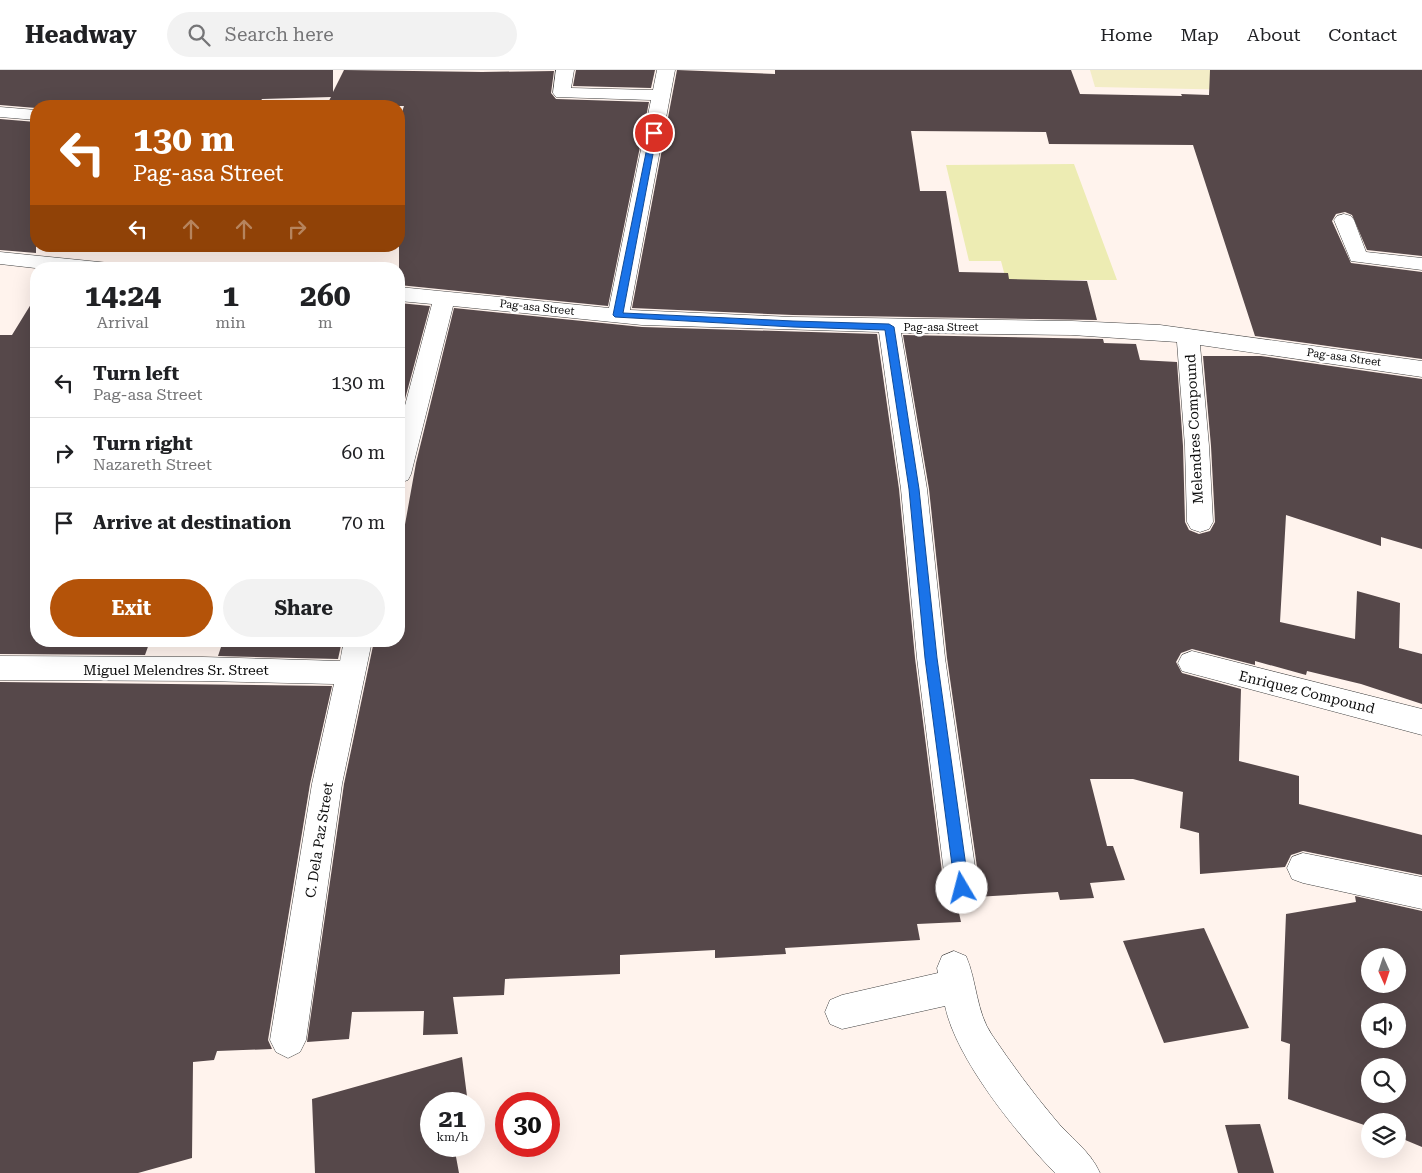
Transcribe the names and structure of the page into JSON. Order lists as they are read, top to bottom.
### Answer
{
  "streets": {
    "street": [
      "Pag-asa Street",
      "Melendres Compound",
      "Miguel Melendres Sr. Street",
      "Enriquez Compound",
      "C. Dela Paz Street"
    ]
  },
  "crossings": [
    ["Pag-asa Street", "Melendres Compound"],
    ["Miguel Melendres Sr. Street", "C. Dela Paz Street"]
  ],
  "north": "bottom",
  "page": {
    "header": "Headway",
    "search": "Search here",
    "nav": [
      "Home",
      "Map",
      "About",
      "Contact"
    ],
    "turn": ["130 m", "Pag-asa Street"],
    "eta": [
      "14:24",
      "Arrival",
      "1",
      "min",
      "260",
      "m"
    ],
    "list": [
      {
        "name": "Turn left",
        "note": "Pag-asa Street",
        "value": "130 m"
      },
      {
        "name": "Turn right",
        "note": "Nazareth Street",
        "value": "60 m"
      },
      {
        "name": "Arrive at destination",
        "value": "70 m"
      }
    ],
    "buttons": ["Exit", "Share"],
    "speed": "21 km/h",
    "limit": "30"
  }
}
